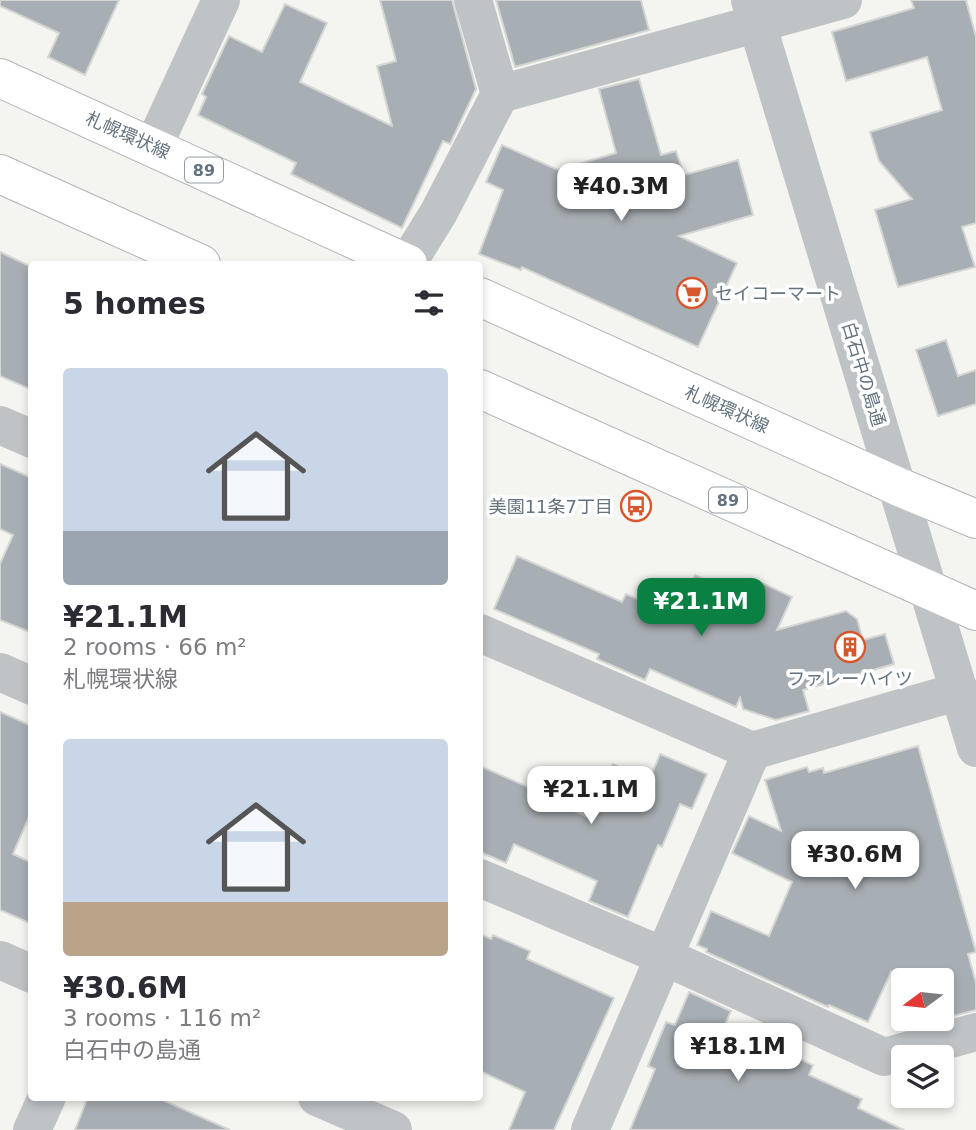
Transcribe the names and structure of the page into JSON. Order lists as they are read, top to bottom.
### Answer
{
  "streets": {
    "main road": ["札幌環状線", "89"],
    "street": ["白石中の島通"]
  },
  "crossings": [
    ["札幌環状線", "白石中の島通"],
    ["89", "白石中の島通"]
  ],
  "places": {
    "supermarket": ["セイコーマート"],
    "bus stop": ["美園11条7丁目"],
    "building": ["ファレーハイツ"]
  },
  "north": "left",
  "page": {
    "price": [
      "¥40.3M",
      "¥21.1M",
      "¥21.1M",
      "¥30.6M",
      "¥18.1M"
    ],
    "heading": "5 homes",
    "list": [
      {
        "name": "¥21.1M",
        "note": "2 rooms · 66 m² · 札幌環状線"
      },
      {
        "name": "¥30.6M",
        "note": "3 rooms · 116 m² · 白石中の島通"
      }
    ]
  }
}
